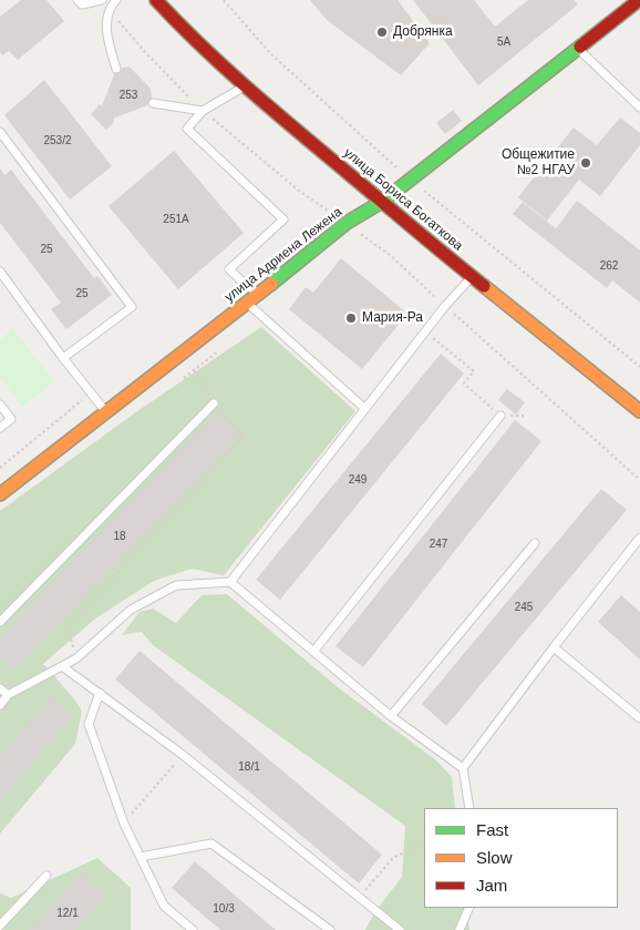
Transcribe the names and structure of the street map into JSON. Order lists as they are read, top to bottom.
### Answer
{
  "streets": {
    "street": ["улица Бориса Богаткова", "улица Адриена Лежена"]
  },
  "crossings": [
    ["улица Бориса Богаткова", "улица Адриена Лежена"]
  ],
  "places": ["Добрянка", "Общежитие №2 НГАУ", "Мария-Ра"],
  "house_numbers": [
    "5А",
    "253",
    "253/2",
    "251А",
    "25",
    "262",
    "25",
    "249",
    "18",
    "247",
    "245",
    "18/1",
    "10/3",
    "12/1"
  ],
  "legend": ["Fast", "Slow", "Jam"]
}
